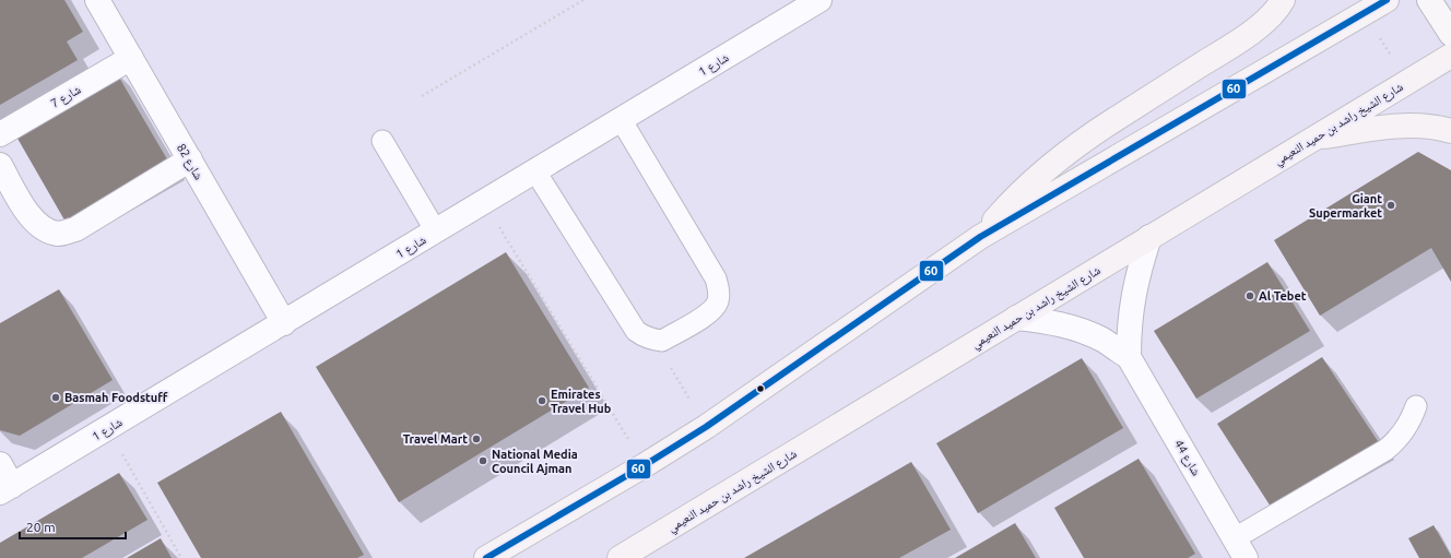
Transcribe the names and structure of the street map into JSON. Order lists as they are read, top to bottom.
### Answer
{
  "streets": {
    "main road": ["شارع الشيخ راشد بن حميد النعيمي"],
    "street": [
      "شارع 1",
      "شارع 7",
      "شارع 82",
      "شارع 44"
    ]
  },
  "crossings": [
    ["شارع 1", "شارع 82"],
    ["شارع 7", "شارع 82"],
    ["شارع الشيخ راشد بن حميد النعيمي", "شارع 44"]
  ],
  "places": [
    "Giant Supermarket",
    "Al Tebet",
    "Basmah Foodstuff",
    "Emirates Travel Hub",
    "Travel Mart",
    "National Media Council Ajman"
  ],
  "lines": ["transit line 60"],
  "scale_bar": "20 m"
}
